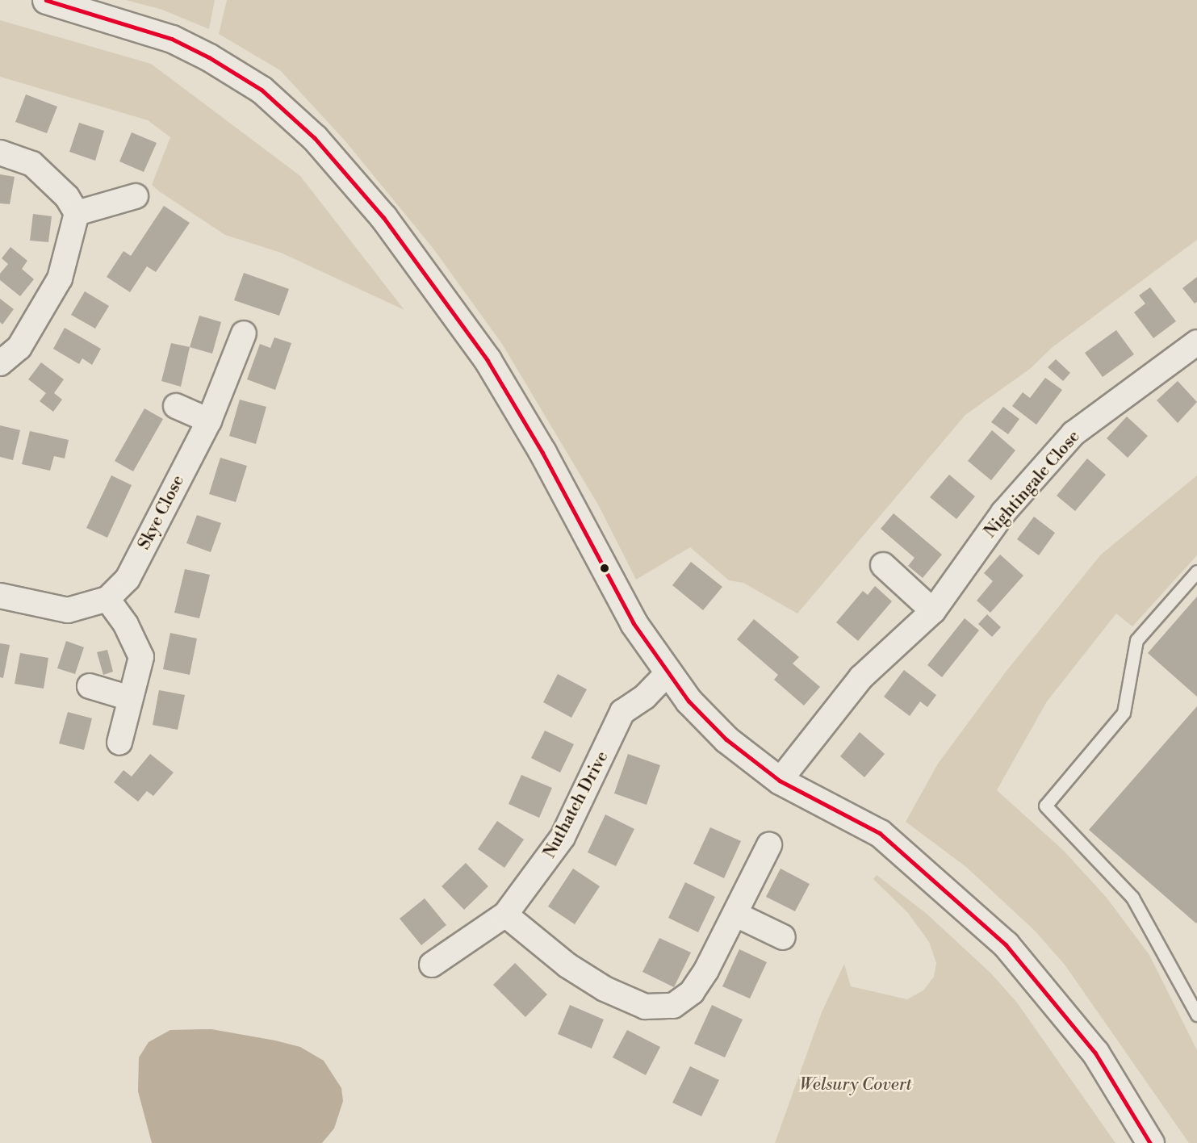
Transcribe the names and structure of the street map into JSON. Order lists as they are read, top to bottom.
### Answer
{
  "streets": {
    "street": ["Nightingale Close", "Skye Close", "Nuthatch Drive"]
  },
  "parks": ["Welsury Covert"]
}
